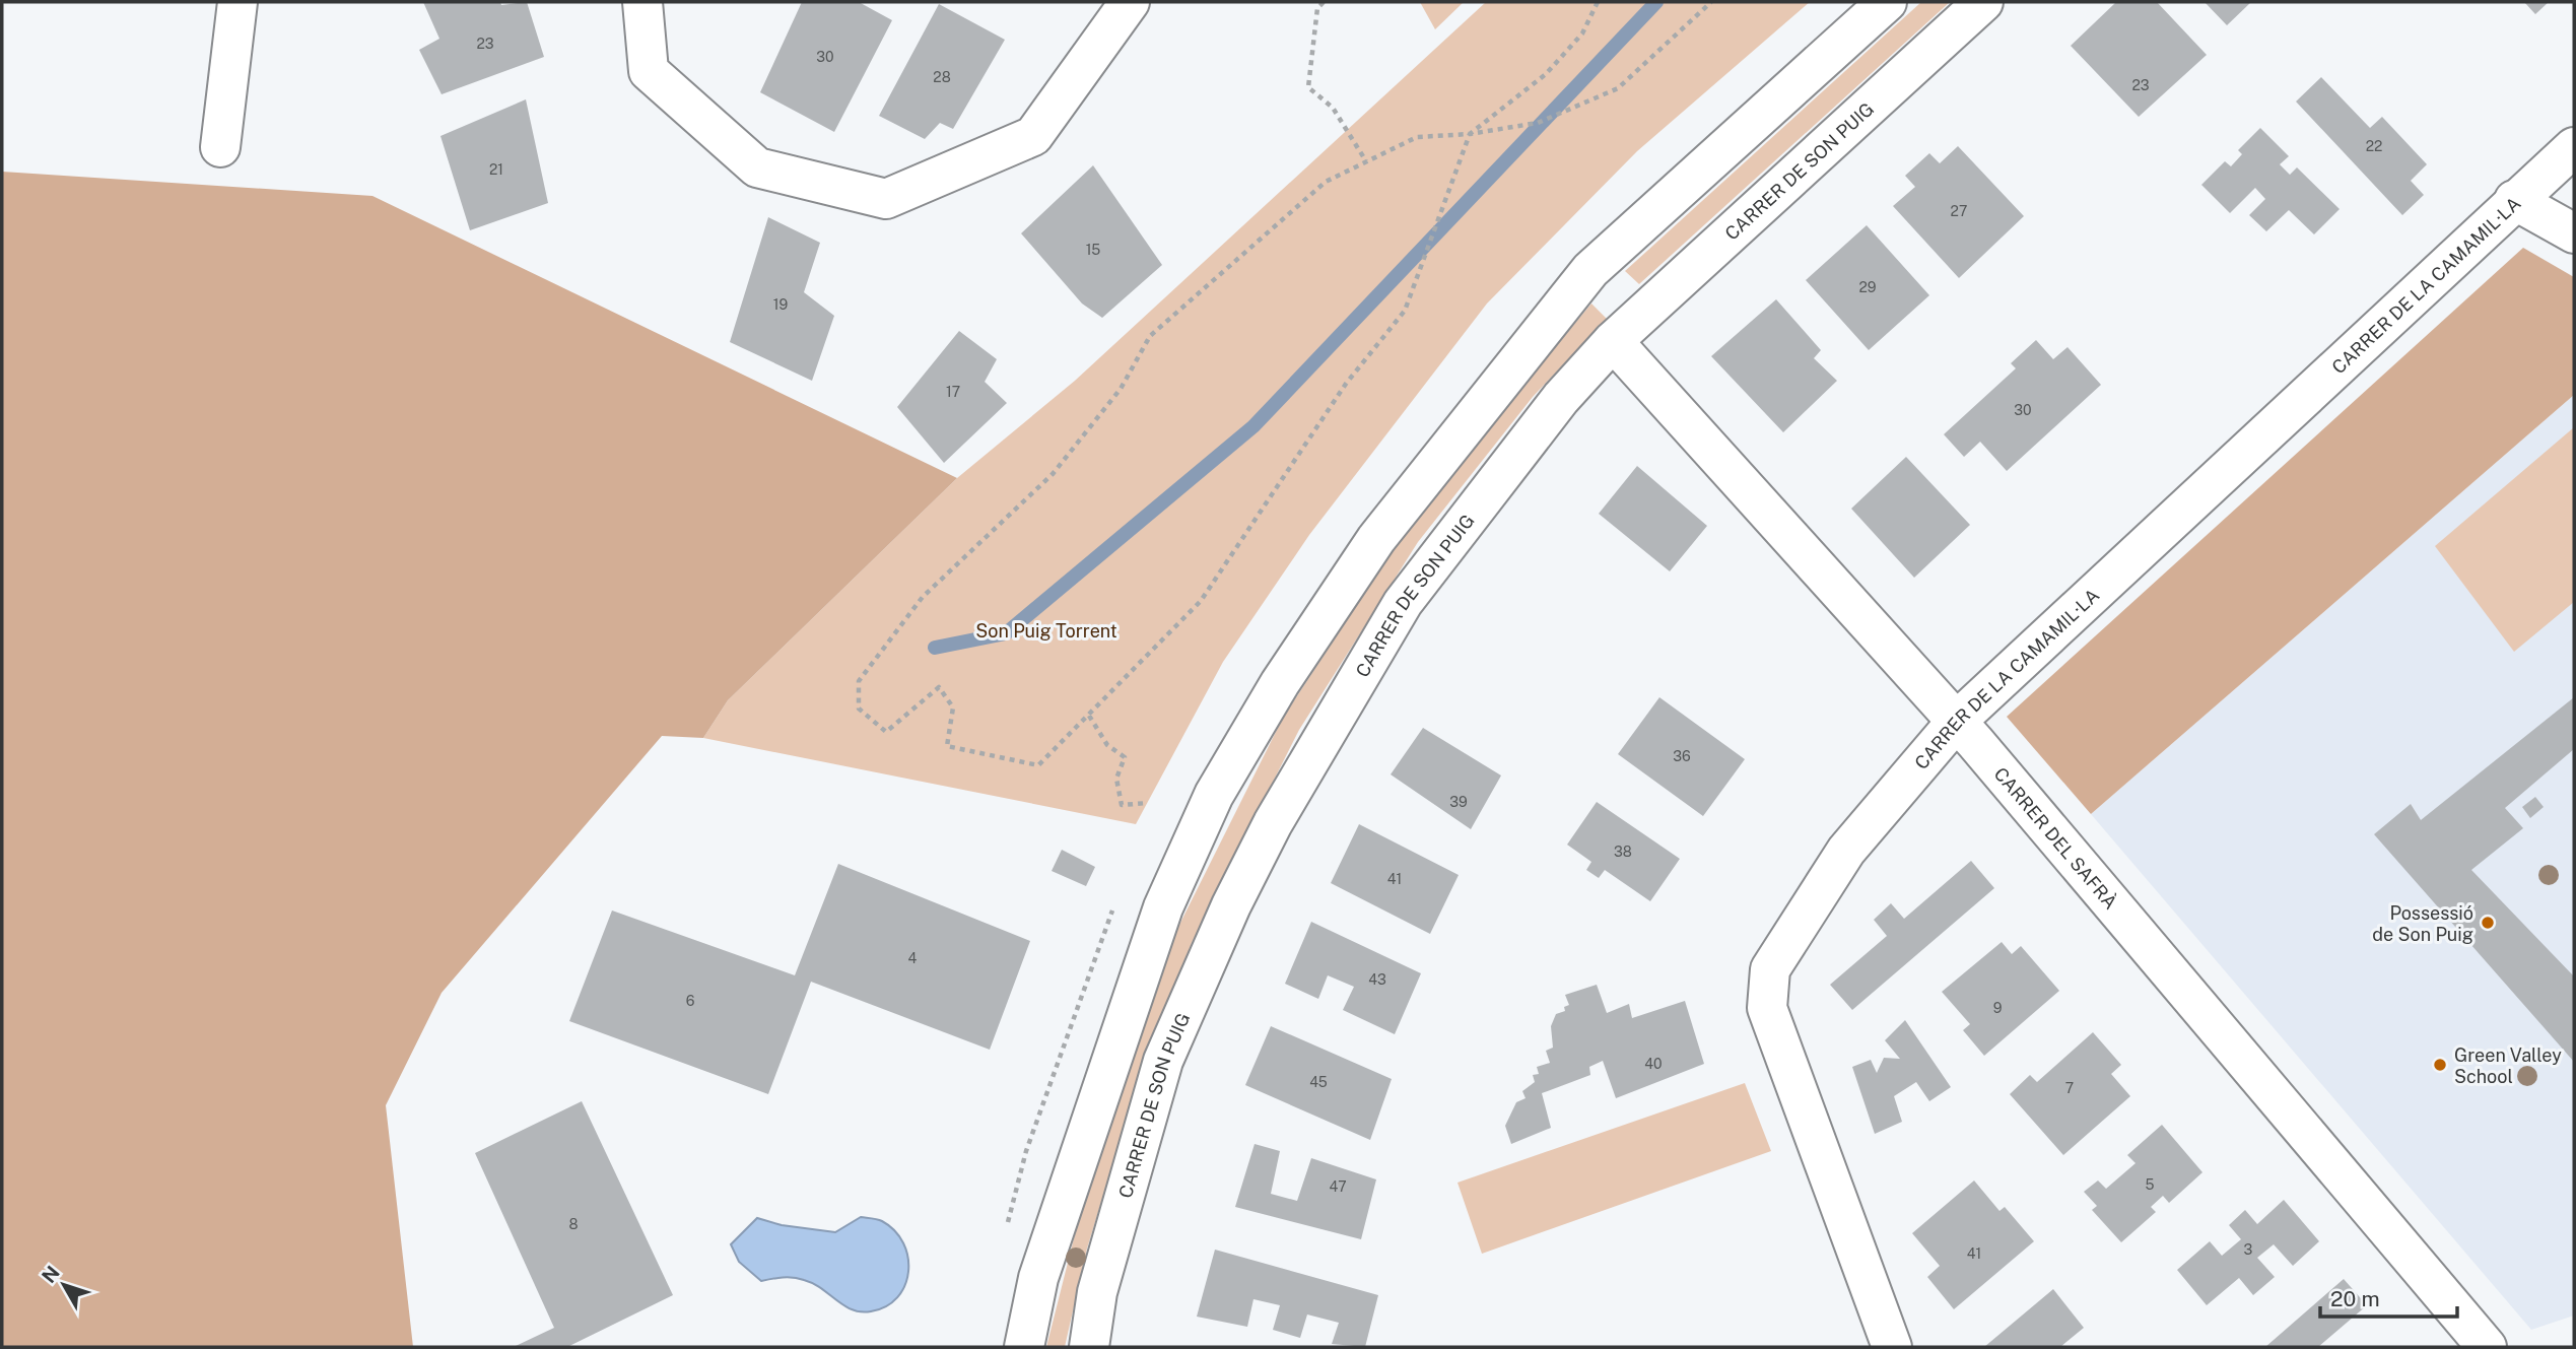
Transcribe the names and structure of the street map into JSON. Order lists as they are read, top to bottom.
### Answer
{
  "streets": {
    "street": ["CARRER DE SON PUIG", "CARRER DE LA CAMAMIL·LA", "CARRER DEL SAFRÀ"]
  },
  "crossings": [
    ["CARRER DE SON PUIG", "CARRER DEL SAFRÀ"],
    ["CARRER DE LA CAMAMIL·LA", "CARRER DEL SAFRÀ"]
  ],
  "parks": ["Son Puig Torrent"],
  "places": ["Possessió de Son Puig", "Green Valley School"],
  "house_numbers": [
    "23",
    "30",
    "28",
    "23",
    "22",
    "21",
    "27",
    "15",
    "29",
    "19",
    "17",
    "30",
    "36",
    "39",
    "38",
    "41",
    "4",
    "43",
    "6",
    "9",
    "40",
    "45",
    "7",
    "5",
    "47",
    "8",
    "3",
    "41"
  ],
  "scale_bar": "20 m",
  "north": "top left"
}
